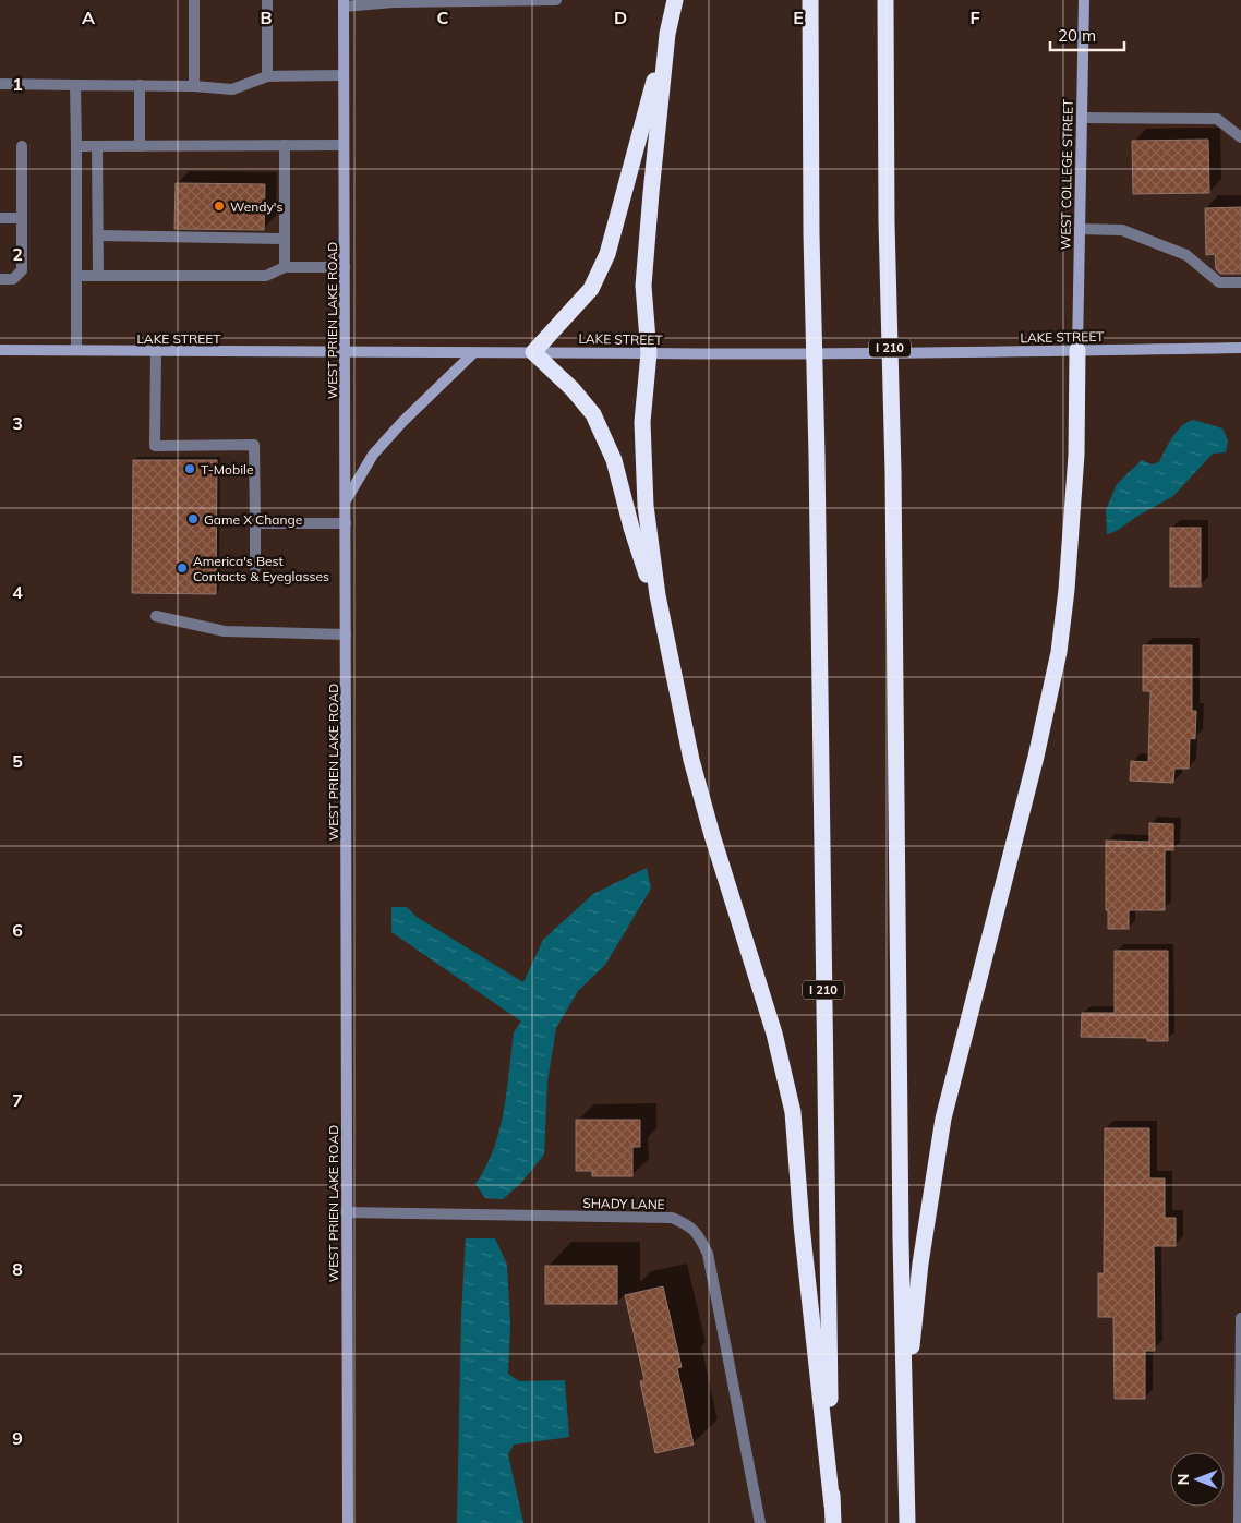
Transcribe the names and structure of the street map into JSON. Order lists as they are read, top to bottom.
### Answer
{
  "streets": {
    "highway": ["I 210"],
    "street": [
      "WEST COLLEGE STREET",
      "WEST PRIEN LAKE ROAD",
      "LAKE STREET",
      "SHADY LANE"
    ]
  },
  "crossings": [
    ["WEST COLLEGE STREET", "LAKE STREET"],
    ["WEST PRIEN LAKE ROAD", "LAKE STREET"],
    ["WEST PRIEN LAKE ROAD", "SHADY LANE"]
  ],
  "places": [
    "Wendy's",
    "T-Mobile",
    "Game X Change",
    "America's Best Contacts & Eyeglasses"
  ],
  "scale_bar": "20 m",
  "north": "left",
  "grid": {
    "columns": [
      "A",
      "B",
      "C",
      "D",
      "E",
      "F"
    ],
    "rows": [
      "1",
      "2",
      "3",
      "4",
      "5",
      "6",
      "7",
      "8",
      "9"
    ]
  }
}
